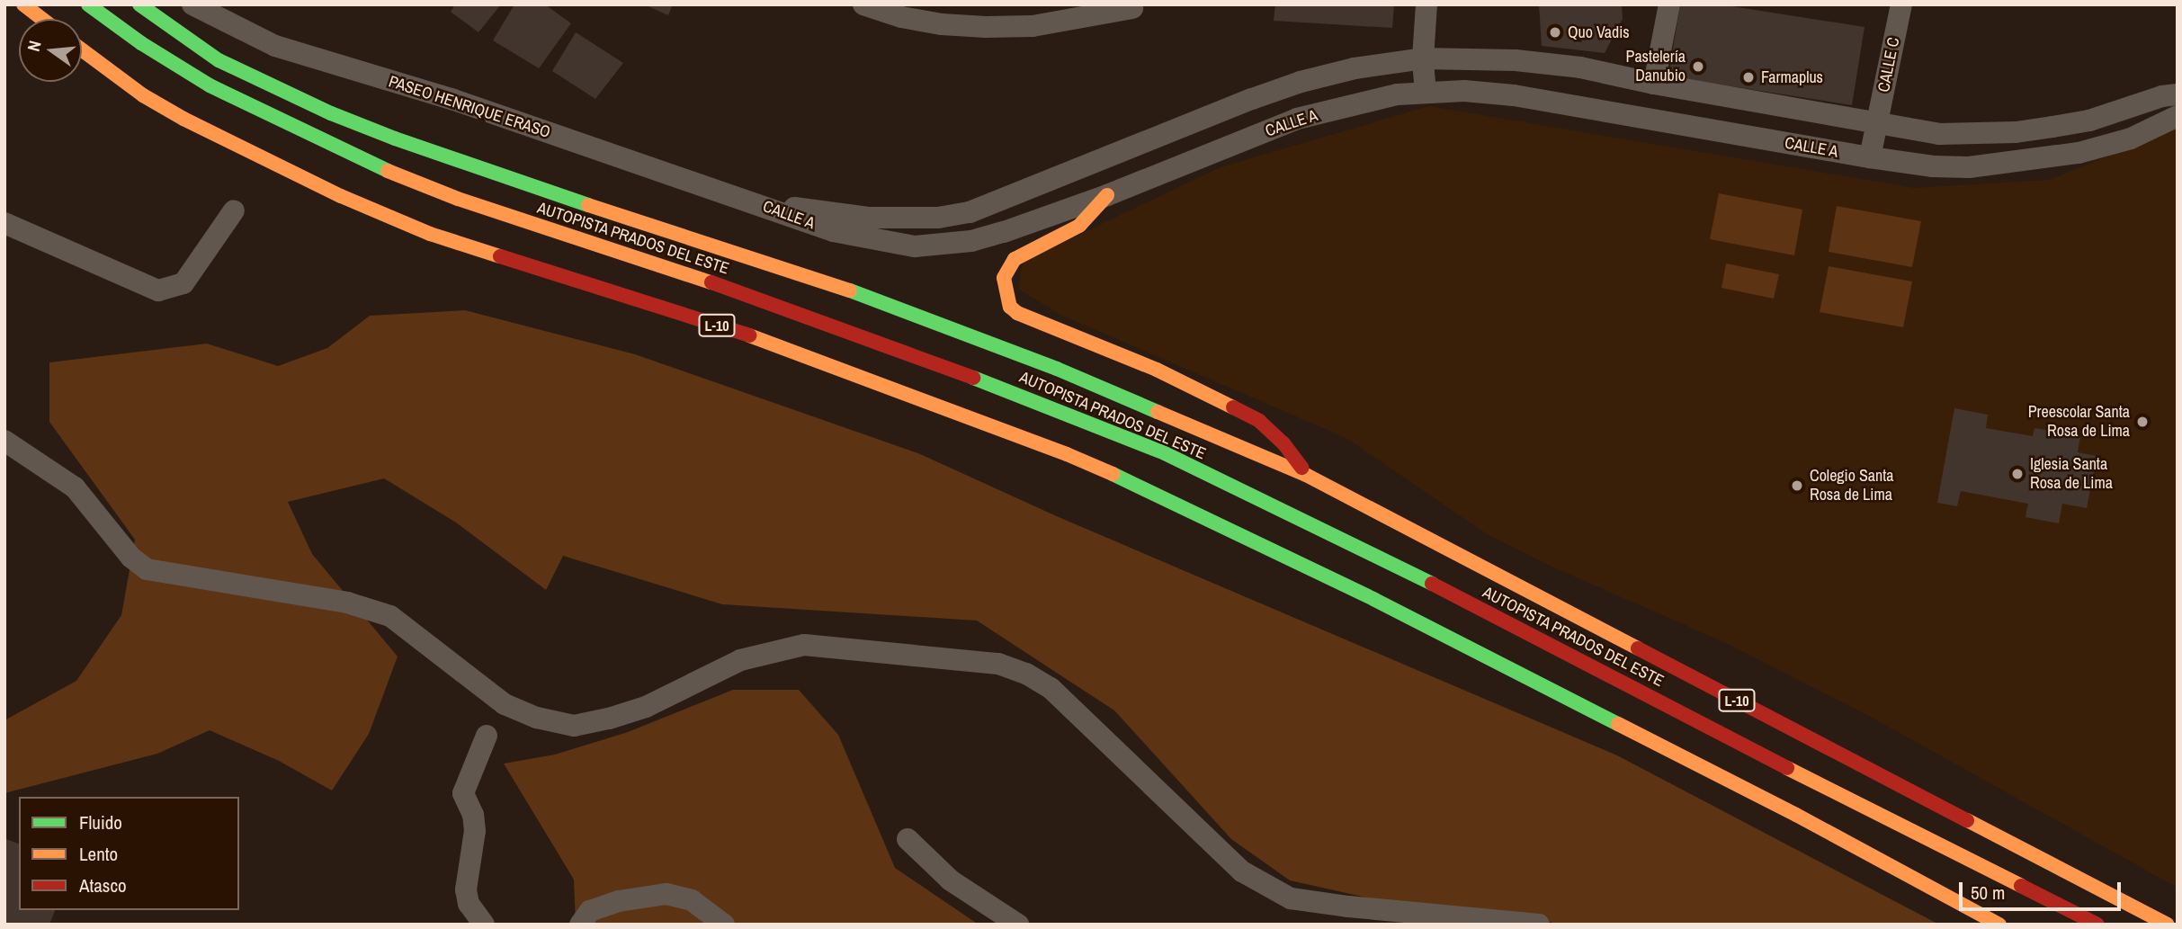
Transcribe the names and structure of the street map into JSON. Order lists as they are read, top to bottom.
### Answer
{
  "streets": {
    "highway": ["AUTOPISTA PRADOS DEL ESTE", "L-10"],
    "street": ["CALLE C", "PASEO HENRIQUE ERASO", "CALLE A"]
  },
  "crossings": [
    ["CALLE C", "CALLE A"],
    ["PASEO HENRIQUE ERASO", "CALLE A"]
  ],
  "places": [
    "Quo Vadis",
    "Pastelería Danubio",
    "Farmaplus",
    "Preescolar Santa Rosa de Lima",
    "Iglesia Santa Rosa de Lima",
    "Colegio Santa Rosa de Lima"
  ],
  "legend": ["Fluido", "Lento", "Atasco"],
  "scale_bar": "50 m",
  "north": "left"
}
